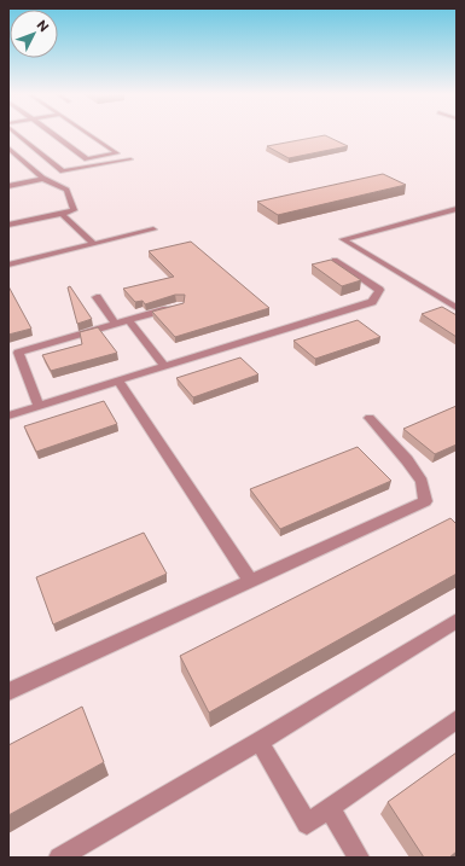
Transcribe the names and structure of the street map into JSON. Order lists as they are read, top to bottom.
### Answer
{
  "north": "top right"
}
